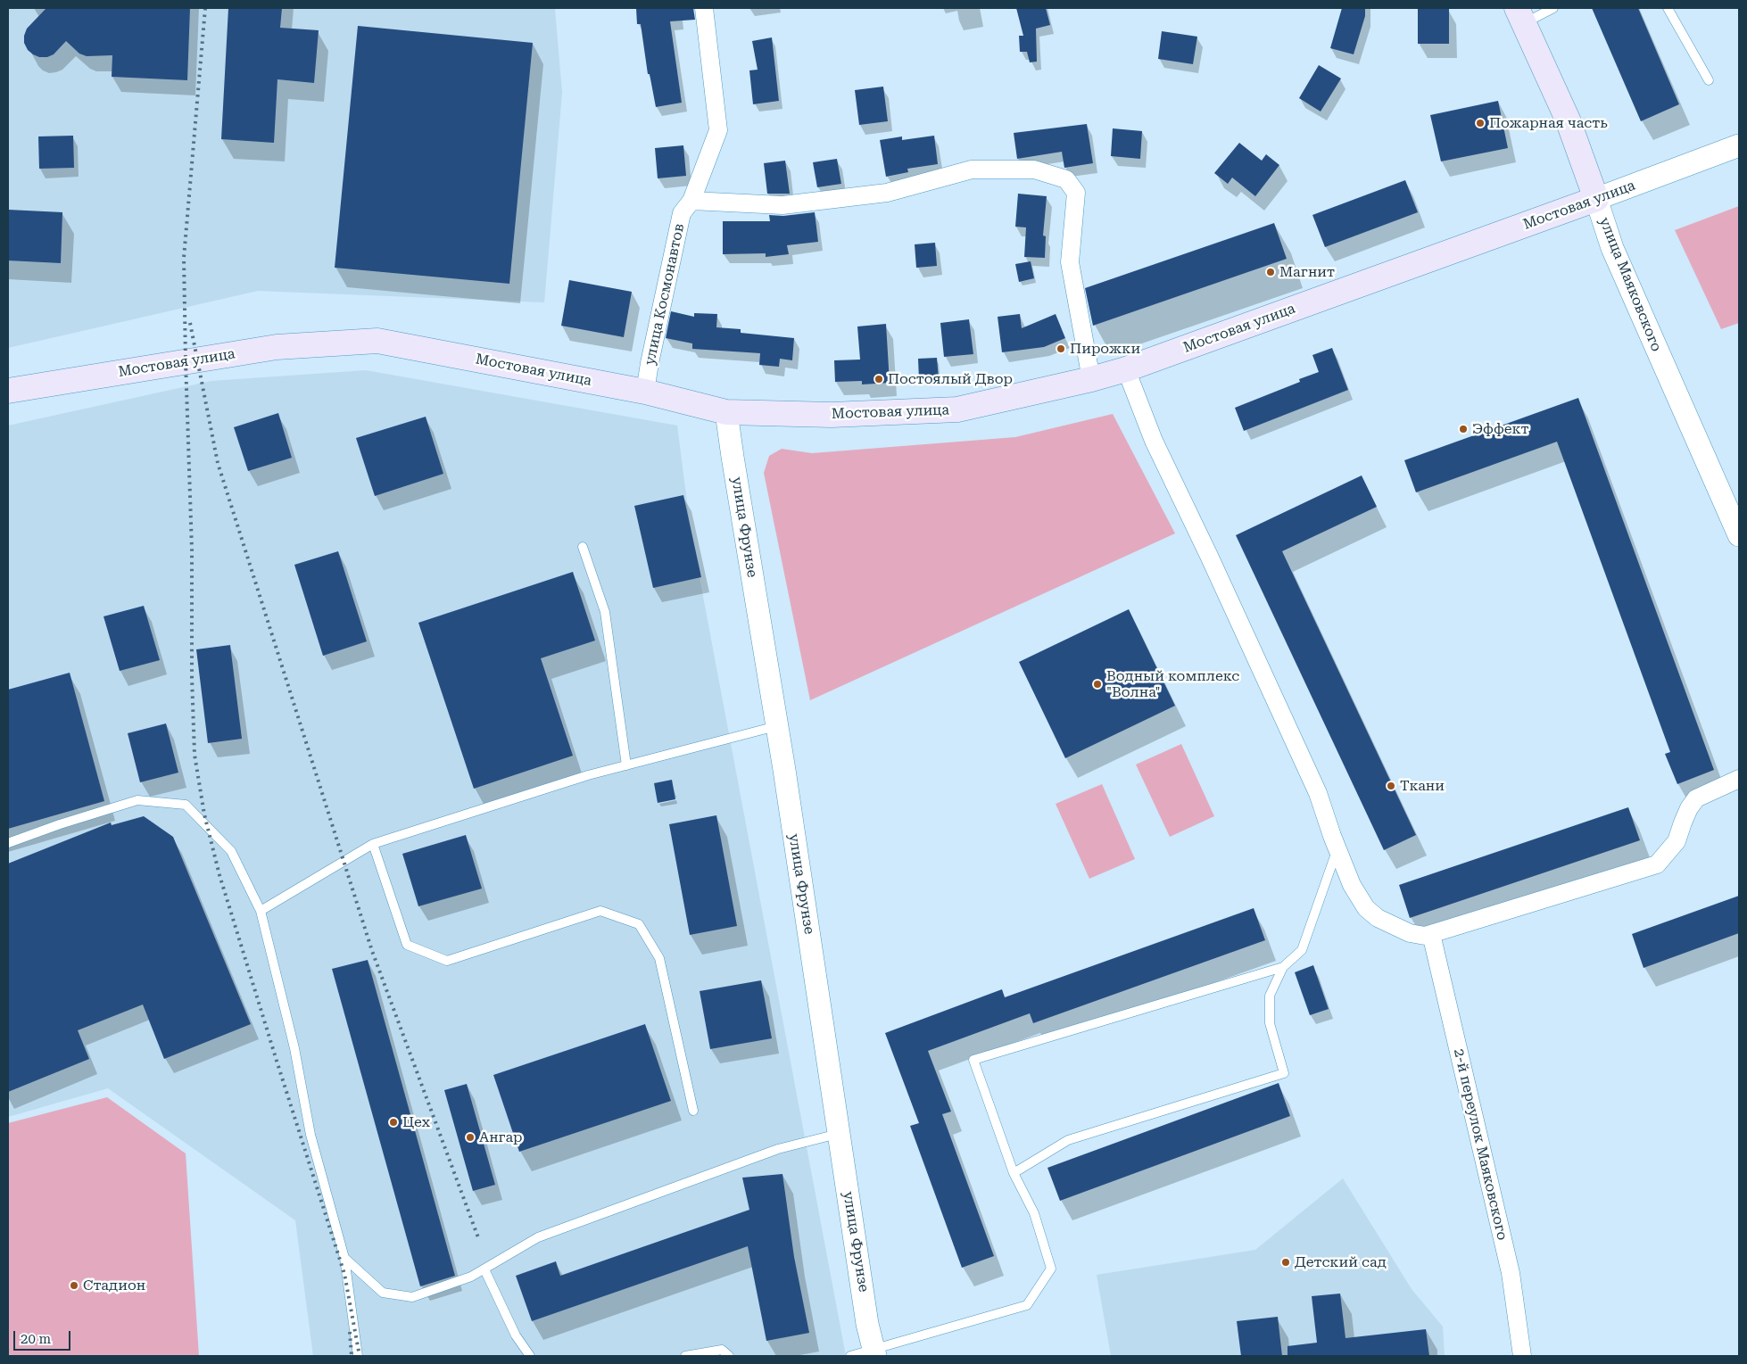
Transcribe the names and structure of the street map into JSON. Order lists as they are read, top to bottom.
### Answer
{
  "streets": {
    "main road": ["Мостовая улица", "улица Маяковского"],
    "street": ["улица Космонавтов", "улица Фрунзе", "2-й переулок Маяковского"]
  },
  "crossings": [
    ["Мостовая улица", "улица Маяковского"],
    ["Мостовая улица", "улица Космонавтов"],
    ["Мостовая улица", "улица Фрунзе"]
  ],
  "places": [
    "Пожарная часть",
    "Магнит",
    "Пирожки",
    "Постоялый Двор",
    "Эффект",
    "Водный комплекс \"Волна\"",
    "Ткани",
    "Цех",
    "Ангар",
    "Детский сад",
    "Стадион"
  ],
  "scale_bar": "20 m"
}
